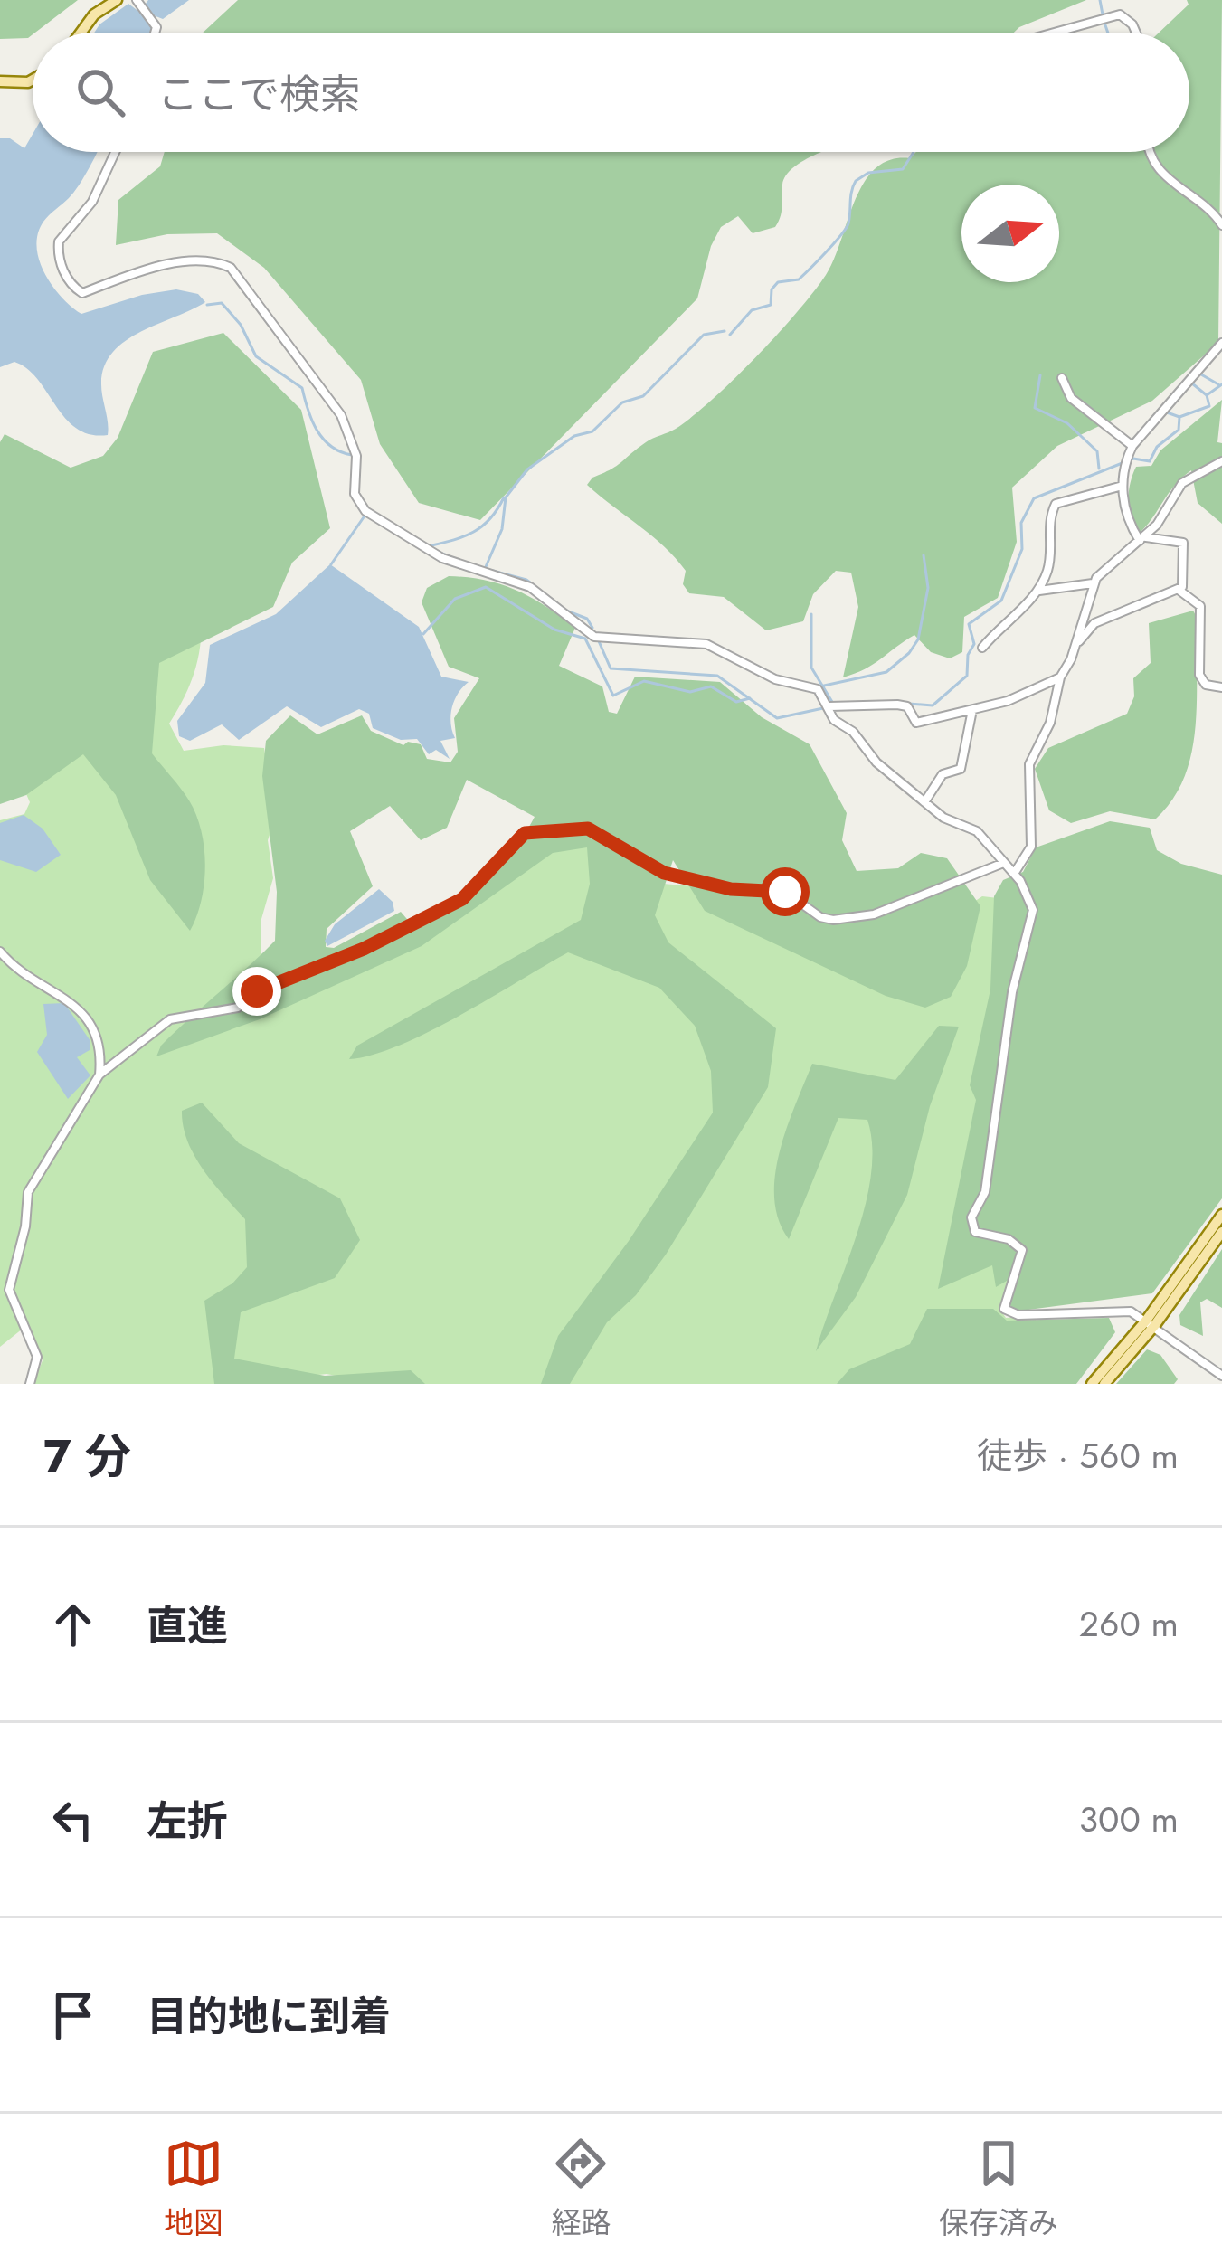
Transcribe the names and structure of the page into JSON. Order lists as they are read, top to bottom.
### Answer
{
  "north": "right",
  "page": {
    "search": "ここで検索",
    "heading": ["7 分", "徒歩 · 560 m"],
    "list": [
      ["直進", "260 m"],
      ["左折", "300 m"],
      "目的地に到着"
    ],
    "nav": ["地図", "経路", "保存済み"]
  }
}
